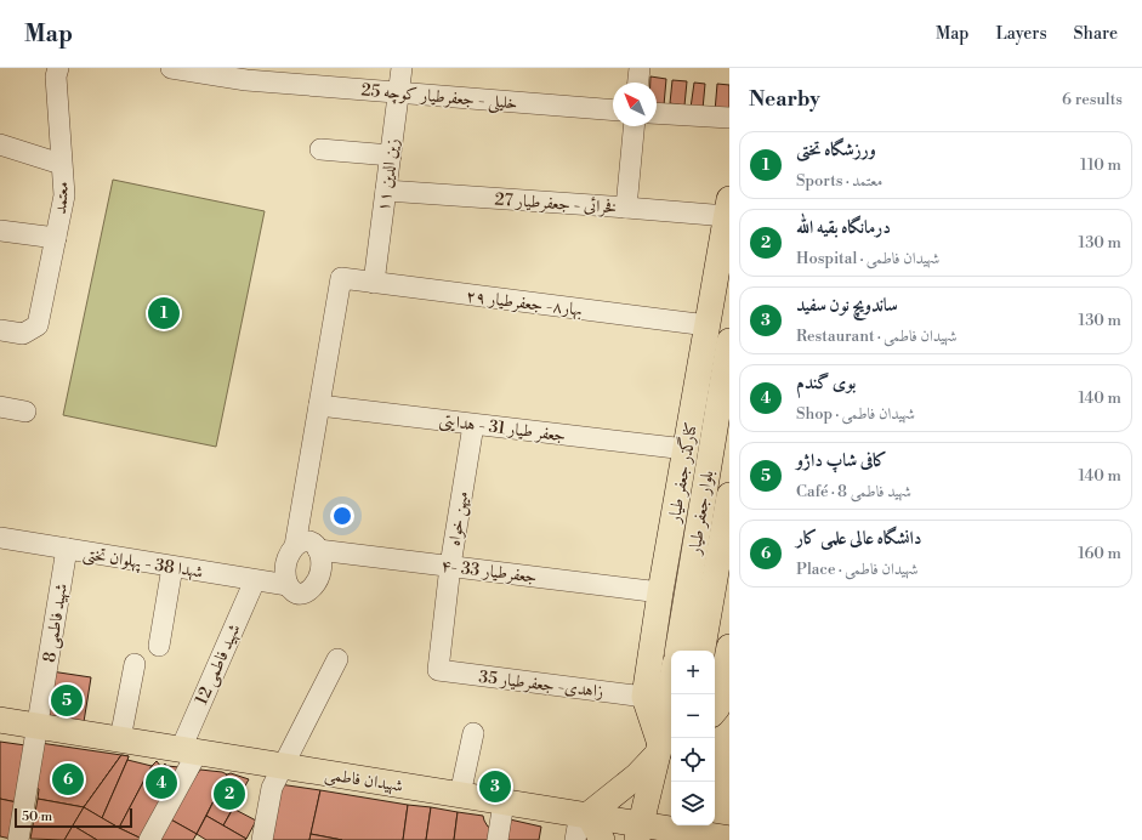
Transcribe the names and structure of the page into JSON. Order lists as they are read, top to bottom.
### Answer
{
  "streets": {
    "main road": ["کنارگذر جعفر طیار", "بلوار جعفر طیار", "شهیدان فاطمی"],
    "street": [
      "خلیلی - جعفرطیار کوچه 25",
      "زین الدین ۱۱",
      "معتمد",
      "فخرائی - جعفرطیار 27",
      "بهار۸- جعفرطیار ۲۹",
      "جعفر طیار 31 - هدایتی",
      "میهن خواه",
      "شهدا 38 - پهلوان تختی",
      "۴- جعفرطیار 33",
      "شهید فاطمی 8",
      "شهید فاطمی 12",
      "زاهدی- جعفرطیار 35"
    ]
  },
  "crossings": [
    ["خلیلی - جعفرطیار کوچه 25", "زین الدین ۱۱"],
    ["زین الدین ۱۱", "فخرائی - جعفرطیار 27"],
    ["زین الدین ۱۱", "بهار۸- جعفرطیار ۲۹"],
    ["فخرائی - جعفرطیار 27", "کنارگذر جعفر طیار"],
    ["بهار۸- جعفرطیار ۲۹", "جعفر طیار 31 - هدایتی"],
    ["بهار۸- جعفرطیار ۲۹", "کنارگذر جعفر طیار"],
    ["جعفر طیار 31 - هدایتی", "کنارگذر جعفر طیار"],
    ["جعفر طیار 31 - هدایتی", "میهن خواه"],
    ["کنارگذر جعفر طیار", "۴- جعفرطیار 33"],
    ["کنارگذر جعفر طیار", "زاهدی- جعفرطیار 35"],
    ["میهن خواه", "۴- جعفرطیار 33"],
    ["میهن خواه", "زاهدی- جعفرطیار 35"],
    ["شهدا 38 - پهلوان تختی", "۴- جعفرطیار 33"],
    ["شهدا 38 - پهلوان تختی", "شهید فاطمی 8"],
    ["شهدا 38 - پهلوان تختی", "شهید فاطمی 12"],
    ["شهید فاطمی 8", "شهیدان فاطمی"],
    ["شهید فاطمی 12", "شهیدان فاطمی"]
  ],
  "scale_bar": "50 m",
  "north": "top left",
  "page": {
    "header": "Map",
    "nav": ["Map", "Layers", "Share"],
    "heading": ["Nearby", "6 results"],
    "list": [
      {
        "mark": "1",
        "name": "ورزشگاه تختی",
        "note": "Sports · معتمد",
        "value": "110 m"
      },
      {
        "mark": "2",
        "name": "درمانگاه بقیه الله",
        "note": "Hospital · شهیدان فاطمی",
        "value": "130 m"
      },
      {
        "mark": "3",
        "name": "ساندویچ نون سفید",
        "note": "Restaurant · شهیدان فاطمی",
        "value": "130 m"
      },
      {
        "mark": "4",
        "name": "بوی گندم",
        "note": "Shop · شهیدان فاطمی",
        "value": "140 m"
      },
      {
        "mark": "5",
        "name": "کافی شاپ داژو",
        "note": "Café · شهید فاطمی 8",
        "value": "140 m"
      },
      {
        "mark": "6",
        "name": "دانشگاه عالی علمی کار",
        "note": "Place · شهیدان فاطمی",
        "value": "160 m"
      }
    ],
    "pins": [
      "1",
      "5",
      "6",
      "4",
      "3",
      "2"
    ],
    "map_buttons": ["+", "−"],
    "scale": "50 m"
  }
}
